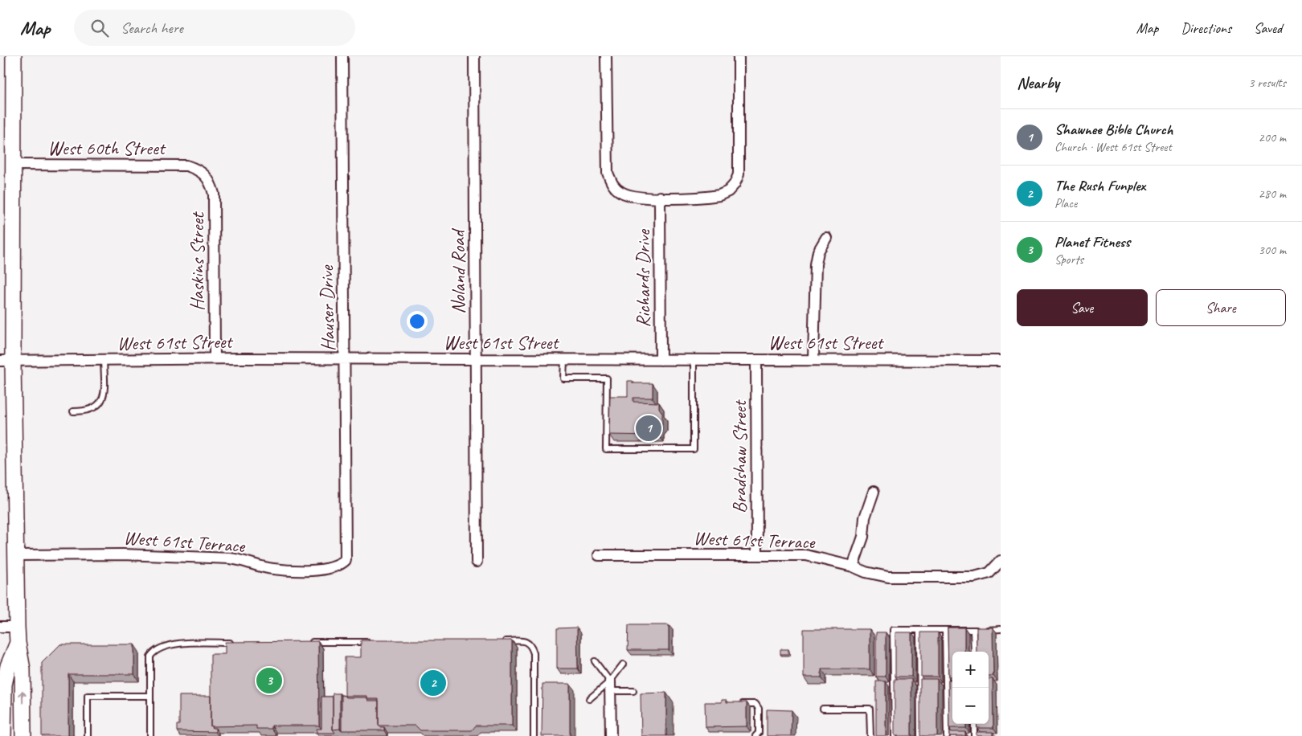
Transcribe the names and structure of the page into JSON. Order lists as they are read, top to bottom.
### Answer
{
  "streets": {
    "street": [
      "West 60th Street",
      "Haskins Street",
      "Noland Road",
      "Richards Drive",
      "Hauser Drive",
      "West 61st Street",
      "Bradshaw Street",
      "West 61st Terrace"
    ]
  },
  "crossings": [
    ["West 60th Street", "Haskins Street"],
    ["Haskins Street", "West 61st Street"],
    ["Noland Road", "West 61st Street"],
    ["Richards Drive", "West 61st Street"],
    ["Hauser Drive", "West 61st Street"],
    ["Hauser Drive", "West 61st Terrace"],
    ["West 61st Street", "Bradshaw Street"],
    ["Bradshaw Street", "West 61st Terrace"]
  ],
  "page": {
    "header": "Map",
    "search": "Search here",
    "nav": ["Map", "Directions", "Saved"],
    "heading": ["Nearby", "3 results"],
    "list": [
      {
        "mark": "1",
        "name": "Shawnee Bible Church",
        "note": "Church · West 61st Street",
        "value": "200 m"
      },
      {
        "mark": "2",
        "name": "The Rush Funplex",
        "note": "Place",
        "value": "280 m"
      },
      {
        "mark": "3",
        "name": "Planet Fitness",
        "note": "Sports",
        "value": "300 m"
      }
    ],
    "buttons": ["Save", "Share"],
    "pins": ["1", "3", "2"],
    "map_buttons": ["+", "−"]
  }
}
